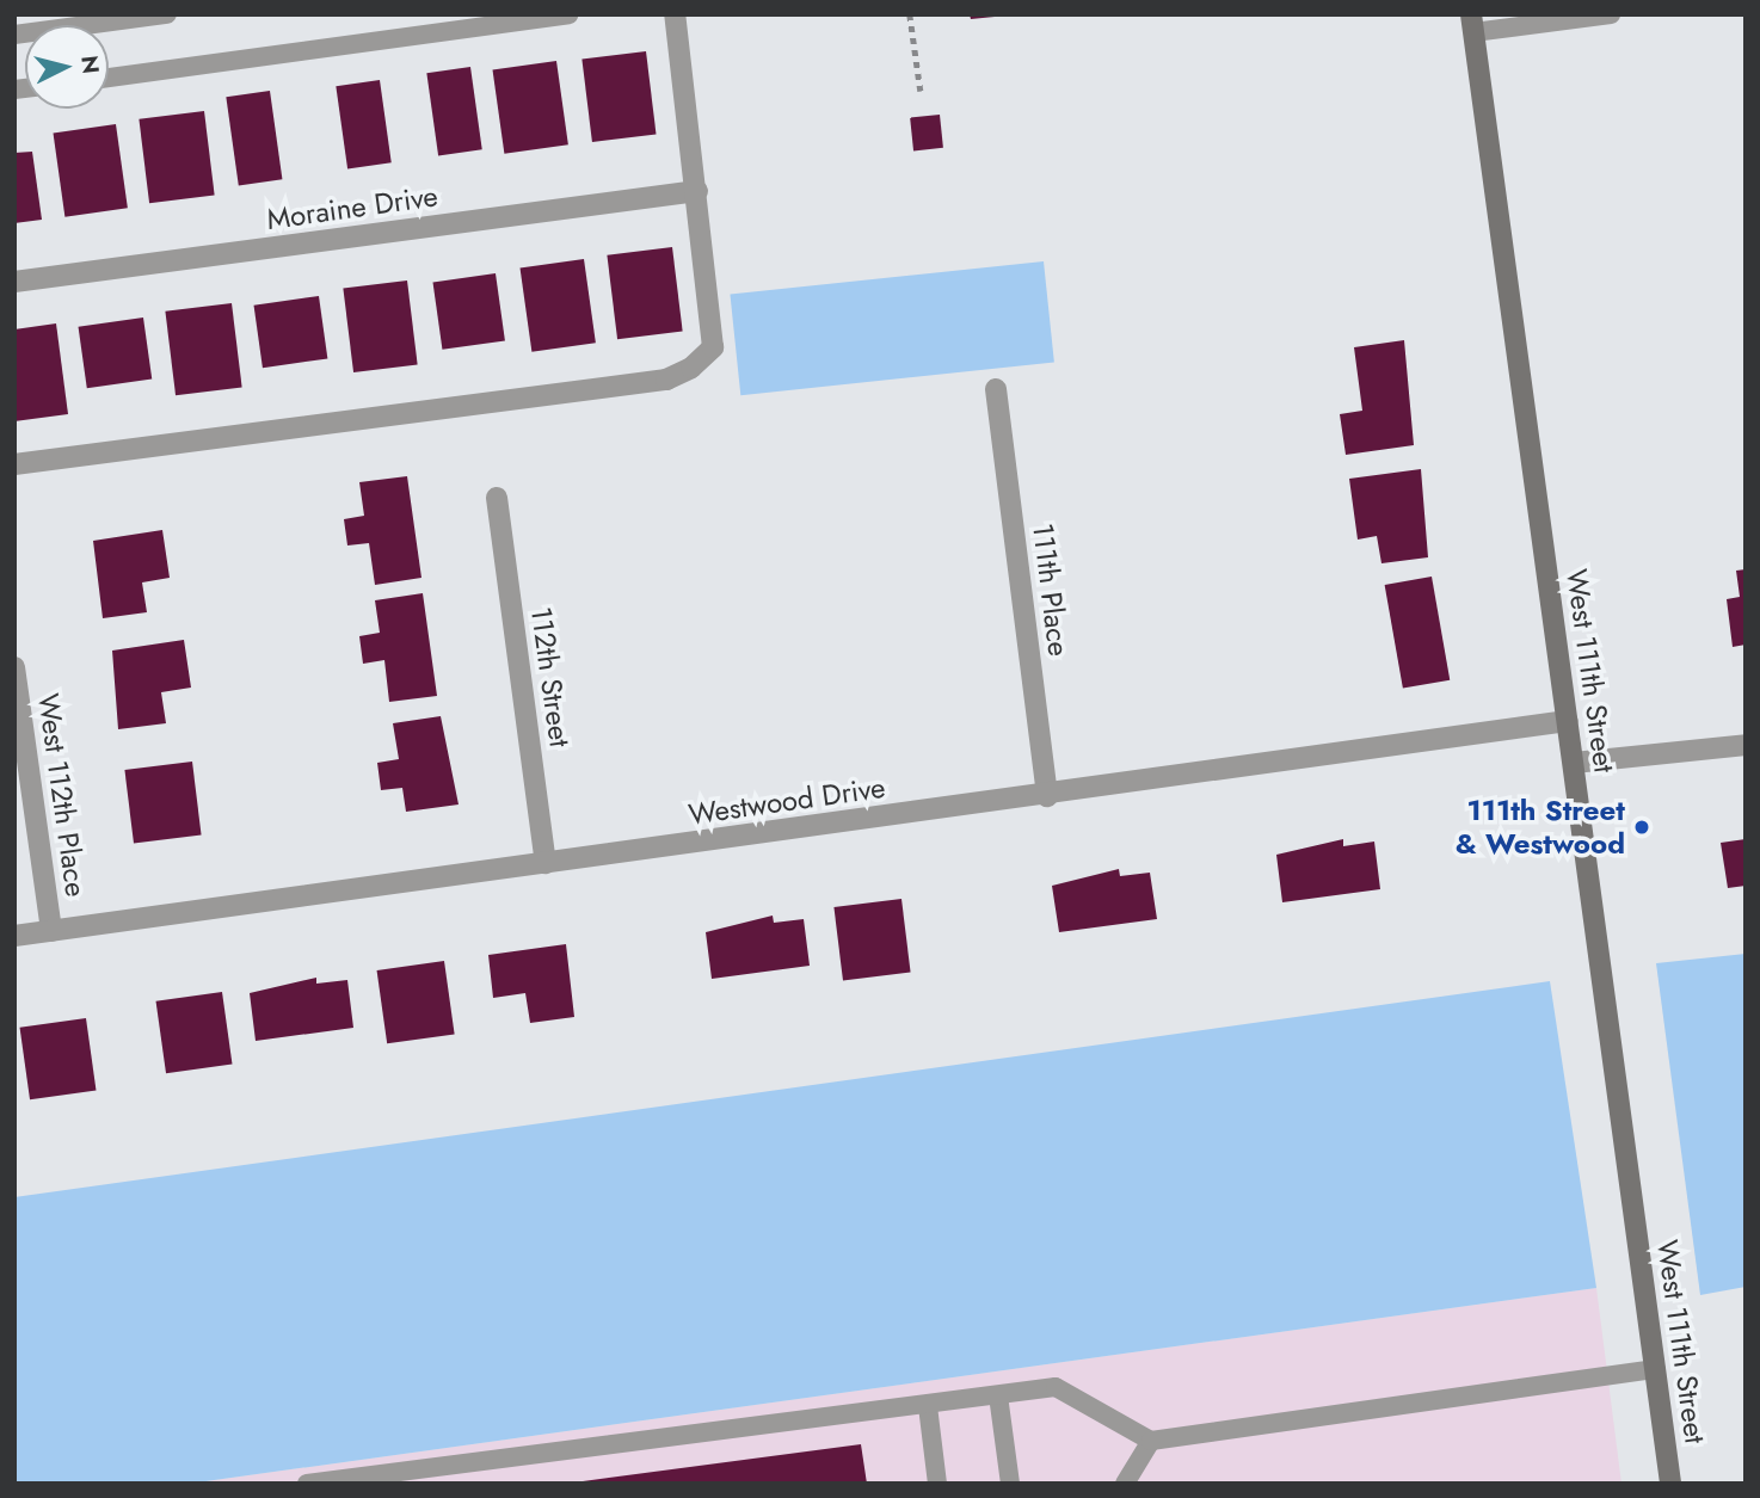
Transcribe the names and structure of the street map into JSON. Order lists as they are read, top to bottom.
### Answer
{
  "streets": {
    "main road": ["West 111th Street"],
    "street": [
      "Moraine Drive",
      "111th Place",
      "112th Street",
      "West 112th Place",
      "Westwood Drive"
    ]
  },
  "crossings": [
    ["111th Place", "Westwood Drive"],
    ["West 111th Street", "Westwood Drive"],
    ["112th Street", "Westwood Drive"],
    ["West 112th Place", "Westwood Drive"]
  ],
  "places": ["111th Street & Westwood"],
  "north": "right"
}
